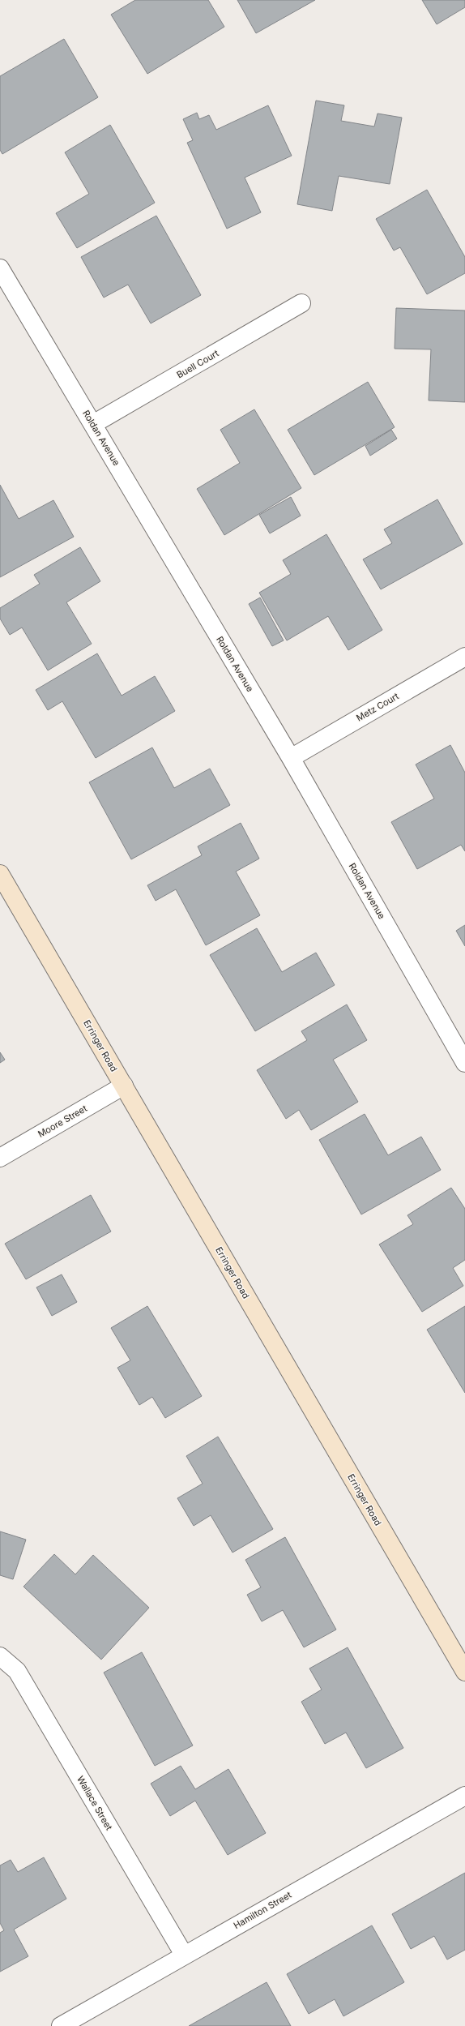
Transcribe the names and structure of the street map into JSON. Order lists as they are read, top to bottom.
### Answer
{
  "streets": {
    "main road": ["Erringer Road"],
    "street": [
      "Buell Court",
      "Roldan Avenue",
      "Metz Court",
      "Moore Street",
      "Wallace Street",
      "Hamilton Street"
    ]
  },
  "crossings": [
    ["Buell Court", "Roldan Avenue"],
    ["Roldan Avenue", "Metz Court"],
    ["Erringer Road", "Moore Street"],
    ["Wallace Street", "Hamilton Street"]
  ]
}
